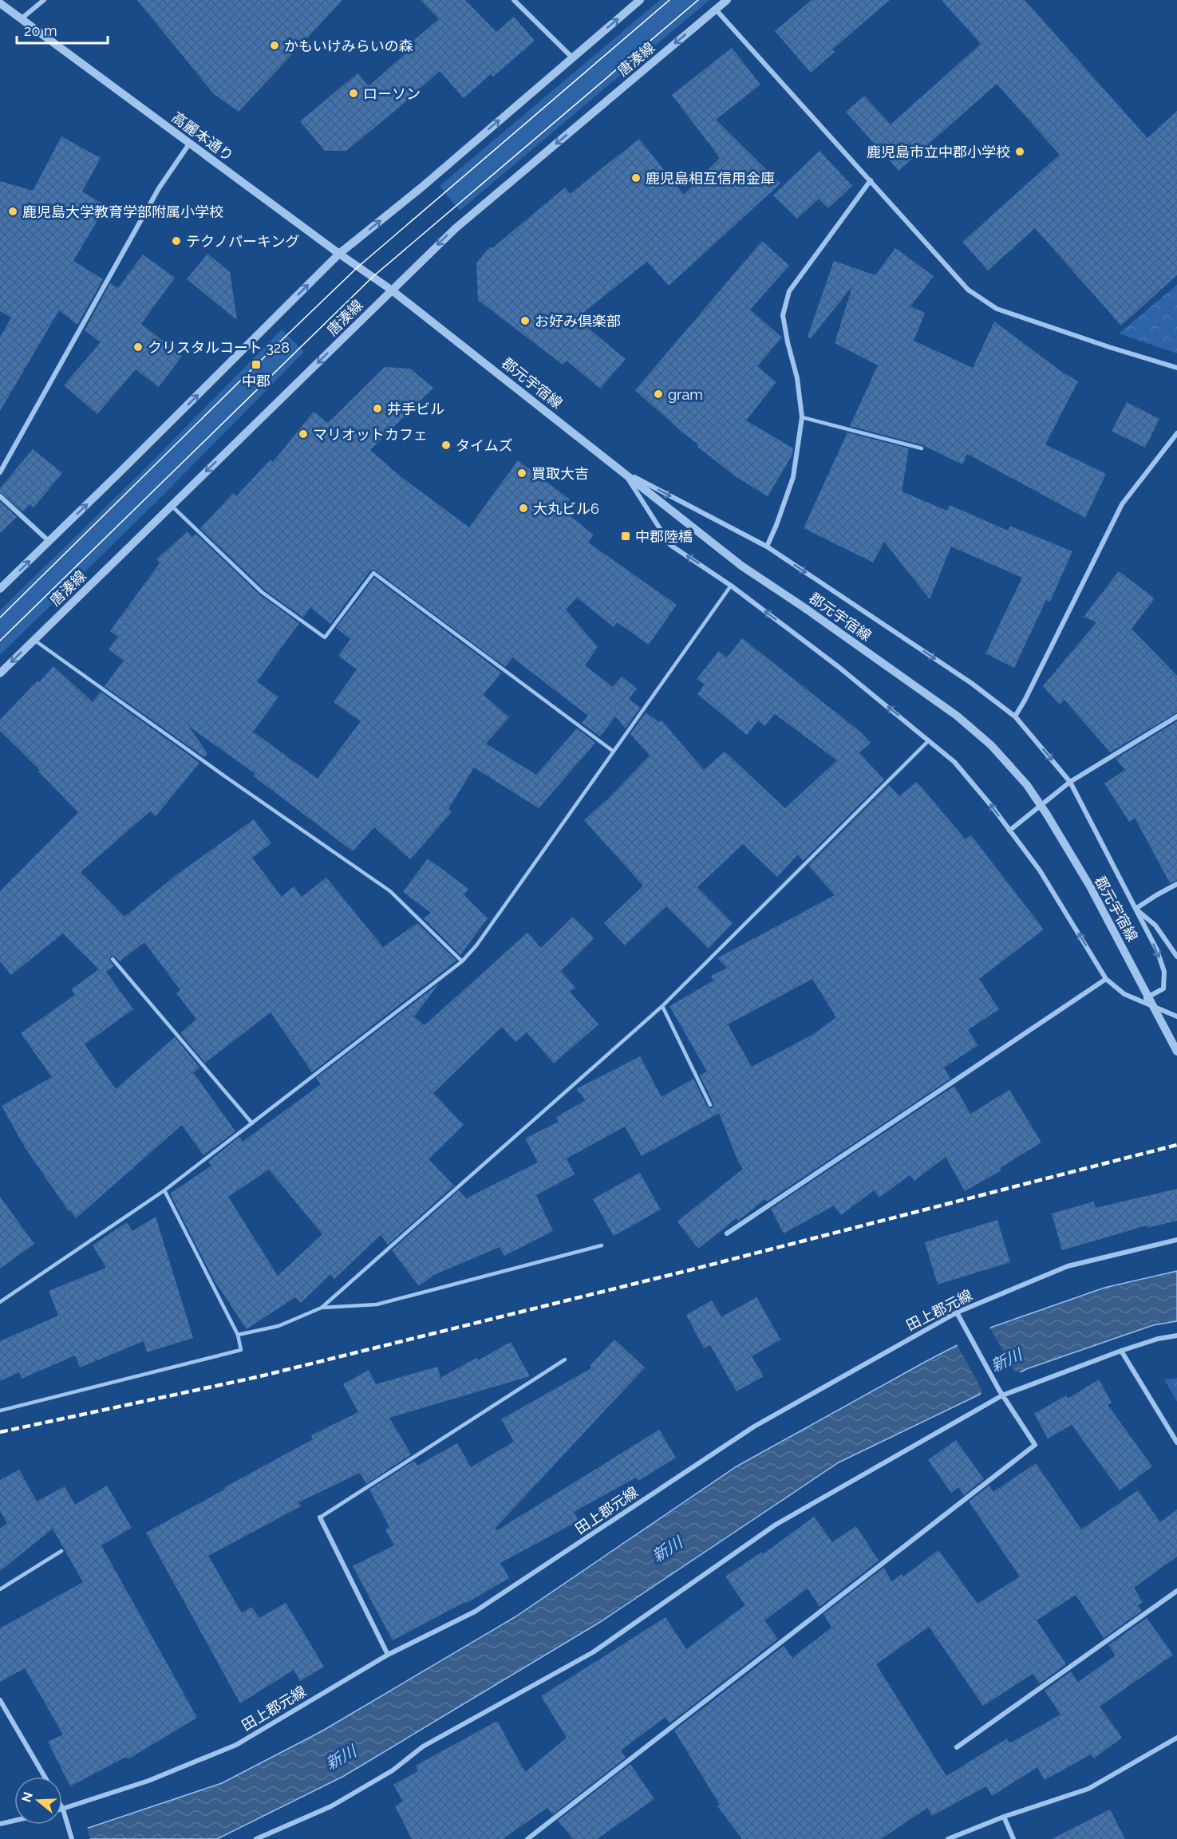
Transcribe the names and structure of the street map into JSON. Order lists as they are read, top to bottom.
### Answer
{
  "streets": {
    "street": [
      "唐湊線",
      "高麗本通り",
      "郡元宇宿線",
      "田上郡元線"
    ]
  },
  "crossings": [
    ["唐湊線", "高麗本通り"],
    ["唐湊線", "郡元宇宿線"],
    ["高麗本通り", "郡元宇宿線"]
  ],
  "water": ["新川"],
  "places": {
    "other": [
      "かもいけみらいの森",
      "ローソン",
      "鹿児島市立中郡小学校",
      "鹿児島相互信用金庫",
      "鹿児島大学教育学部附属小学校",
      "テクノパーキング",
      "お好み倶楽部",
      "クリスタルコート 328",
      "gram",
      "井手ビル",
      "マリオットカフェ",
      "タイムズ",
      "買取大吉",
      "大丸ビル6"
    ],
    "transit": ["中郡", "中郡陸橋"]
  },
  "scale_bar": "20 m",
  "north": "left"
}
